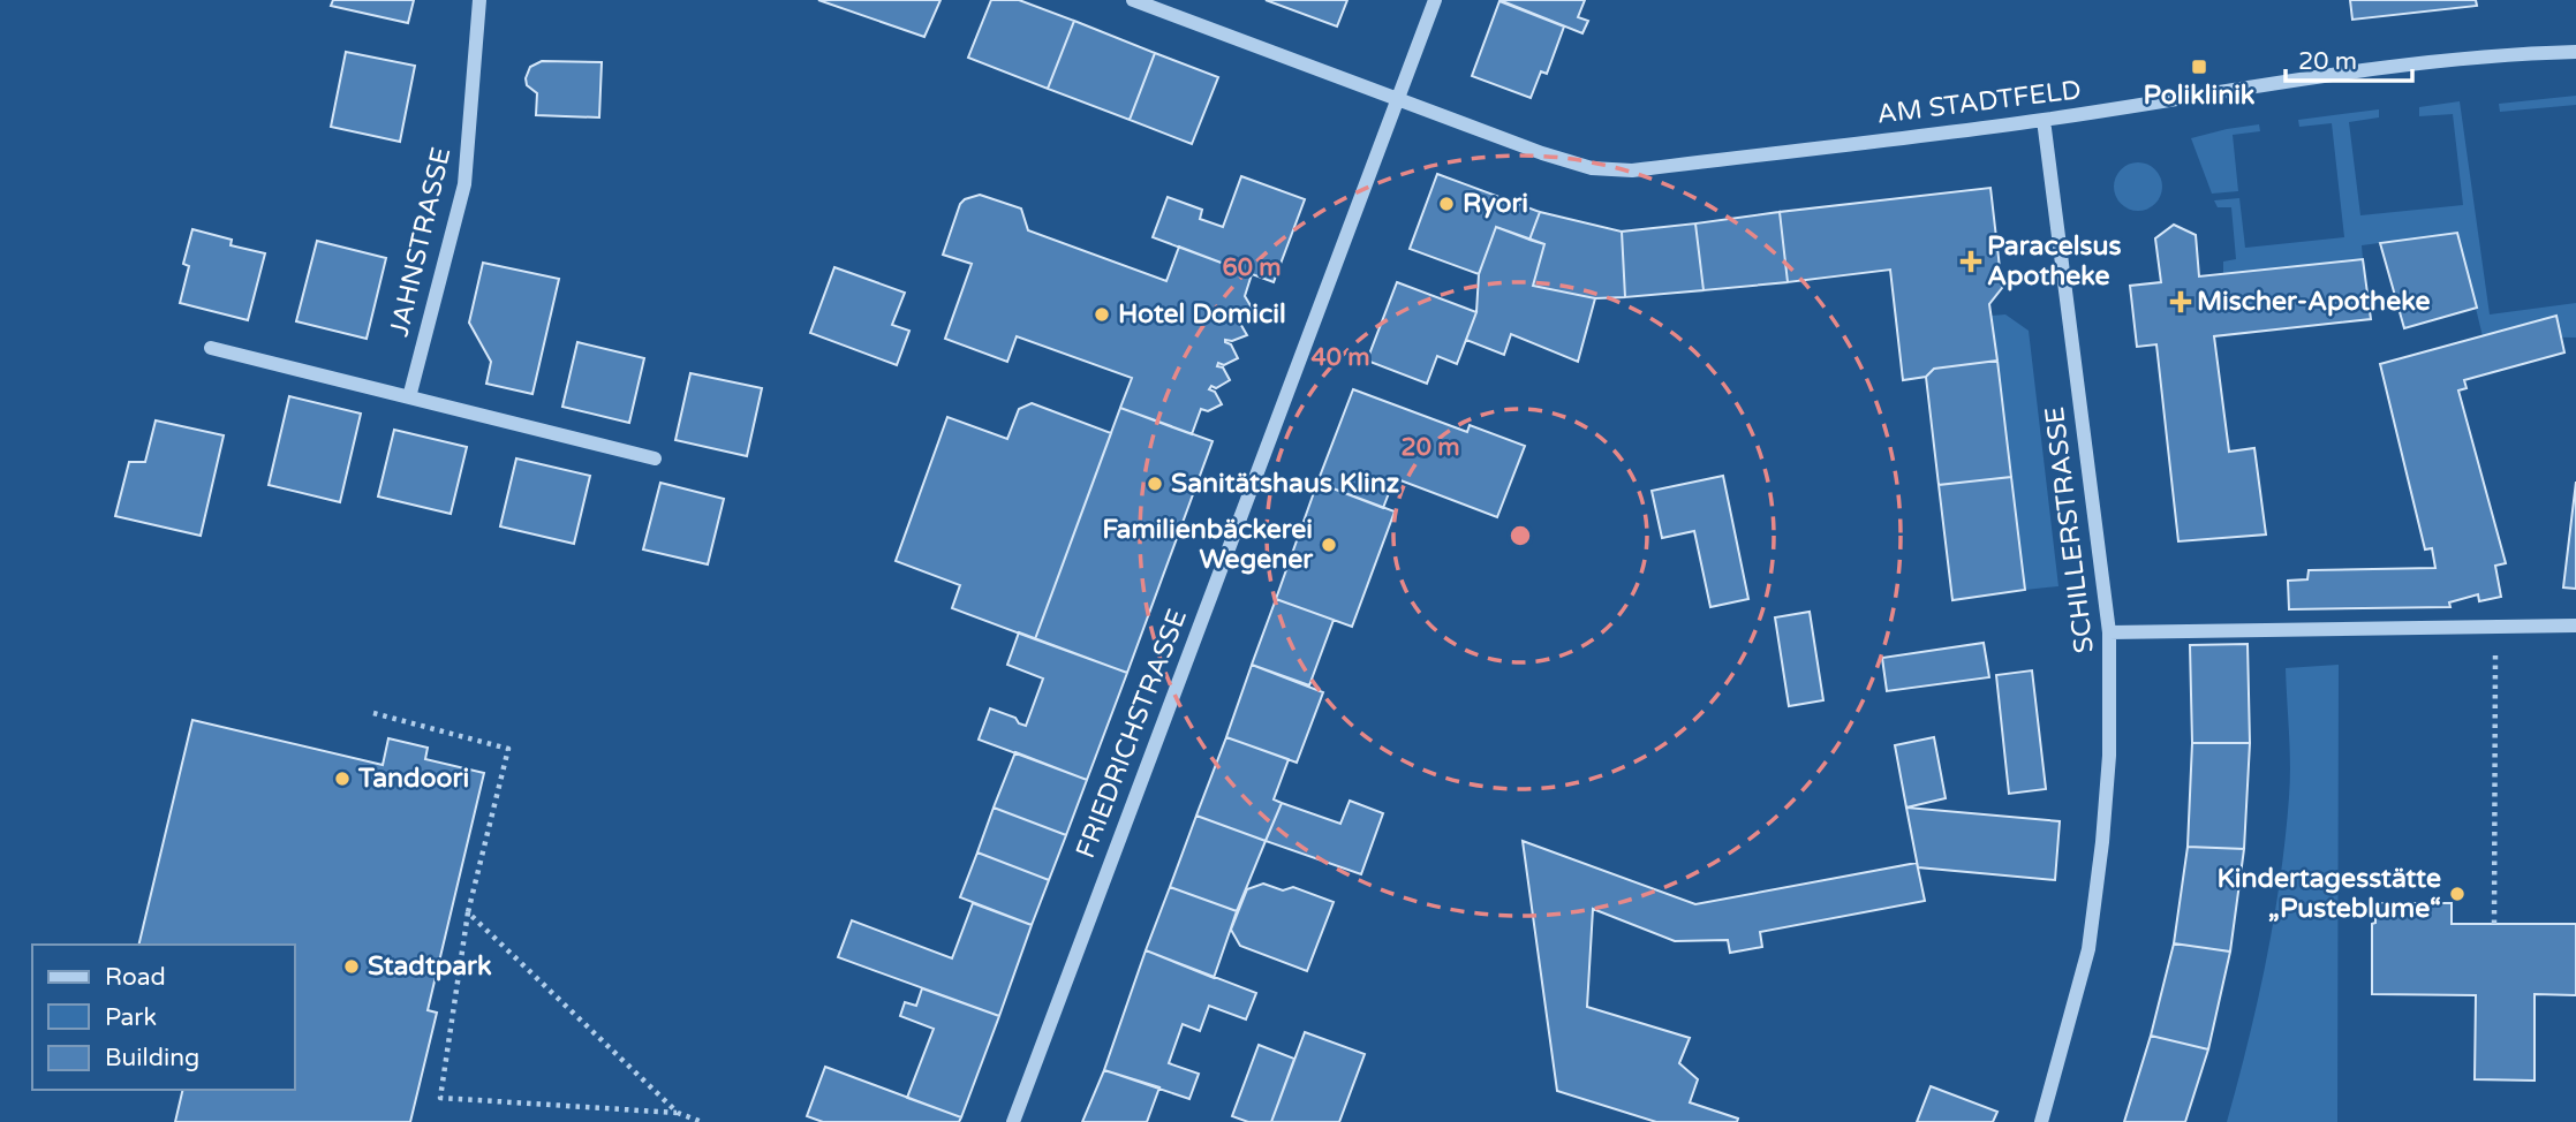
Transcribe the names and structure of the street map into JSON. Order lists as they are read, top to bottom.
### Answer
{
  "streets": {
    "street": [
      "AM STADTFELD",
      "JAHNSTRASSE",
      "SCHILLERSTRASSE",
      "FRIEDRICHSTRASSE"
    ]
  },
  "crossings": [
    ["AM STADTFELD", "SCHILLERSTRASSE"],
    ["AM STADTFELD", "FRIEDRICHSTRASSE"]
  ],
  "places": {
    "transit": ["Poliklinik"],
    "other": [
      "Ryori",
      "Hotel Domicil",
      "Sanitätshaus Klinz",
      "Familienbäckerei Wegener",
      "Tandoori",
      "Kindertagesstätte „Pusteblume“",
      "Stadtpark"
    ],
    "health": ["Paracelsus Apotheke", "Mischer-Apotheke"]
  },
  "legend": ["Road", "Park", "Building"],
  "scale_bar": "20 m",
  "rings": ["60 m", "40 m", "20 m"]
}
